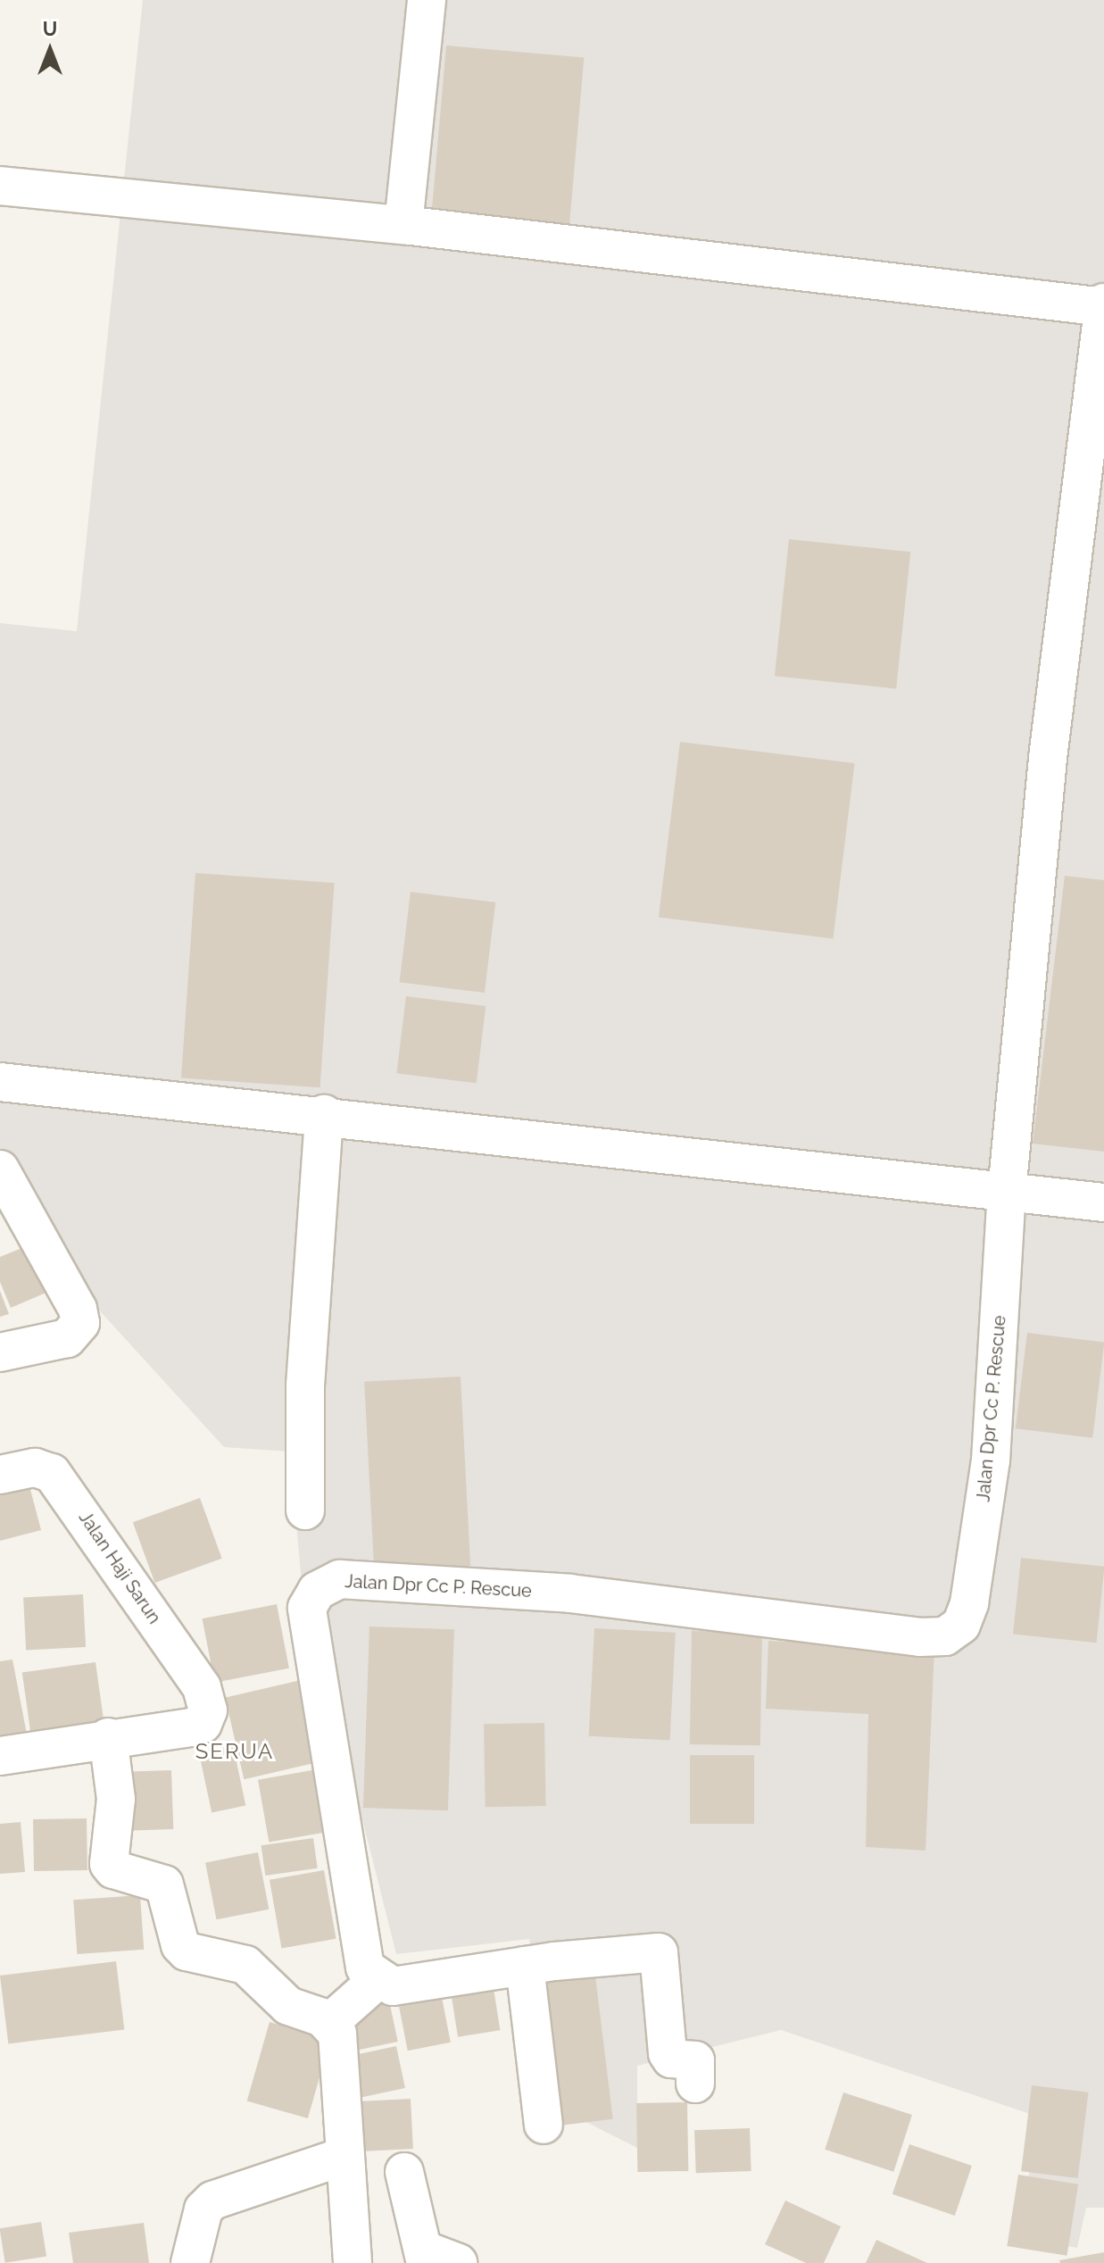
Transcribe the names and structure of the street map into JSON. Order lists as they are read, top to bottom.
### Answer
{
  "streets": {
    "street": ["Jalan Dpr Cc P. Rescue", "Jalan Haji Sarun"]
  },
  "districts": ["SERUA"],
  "north": "top"
}
